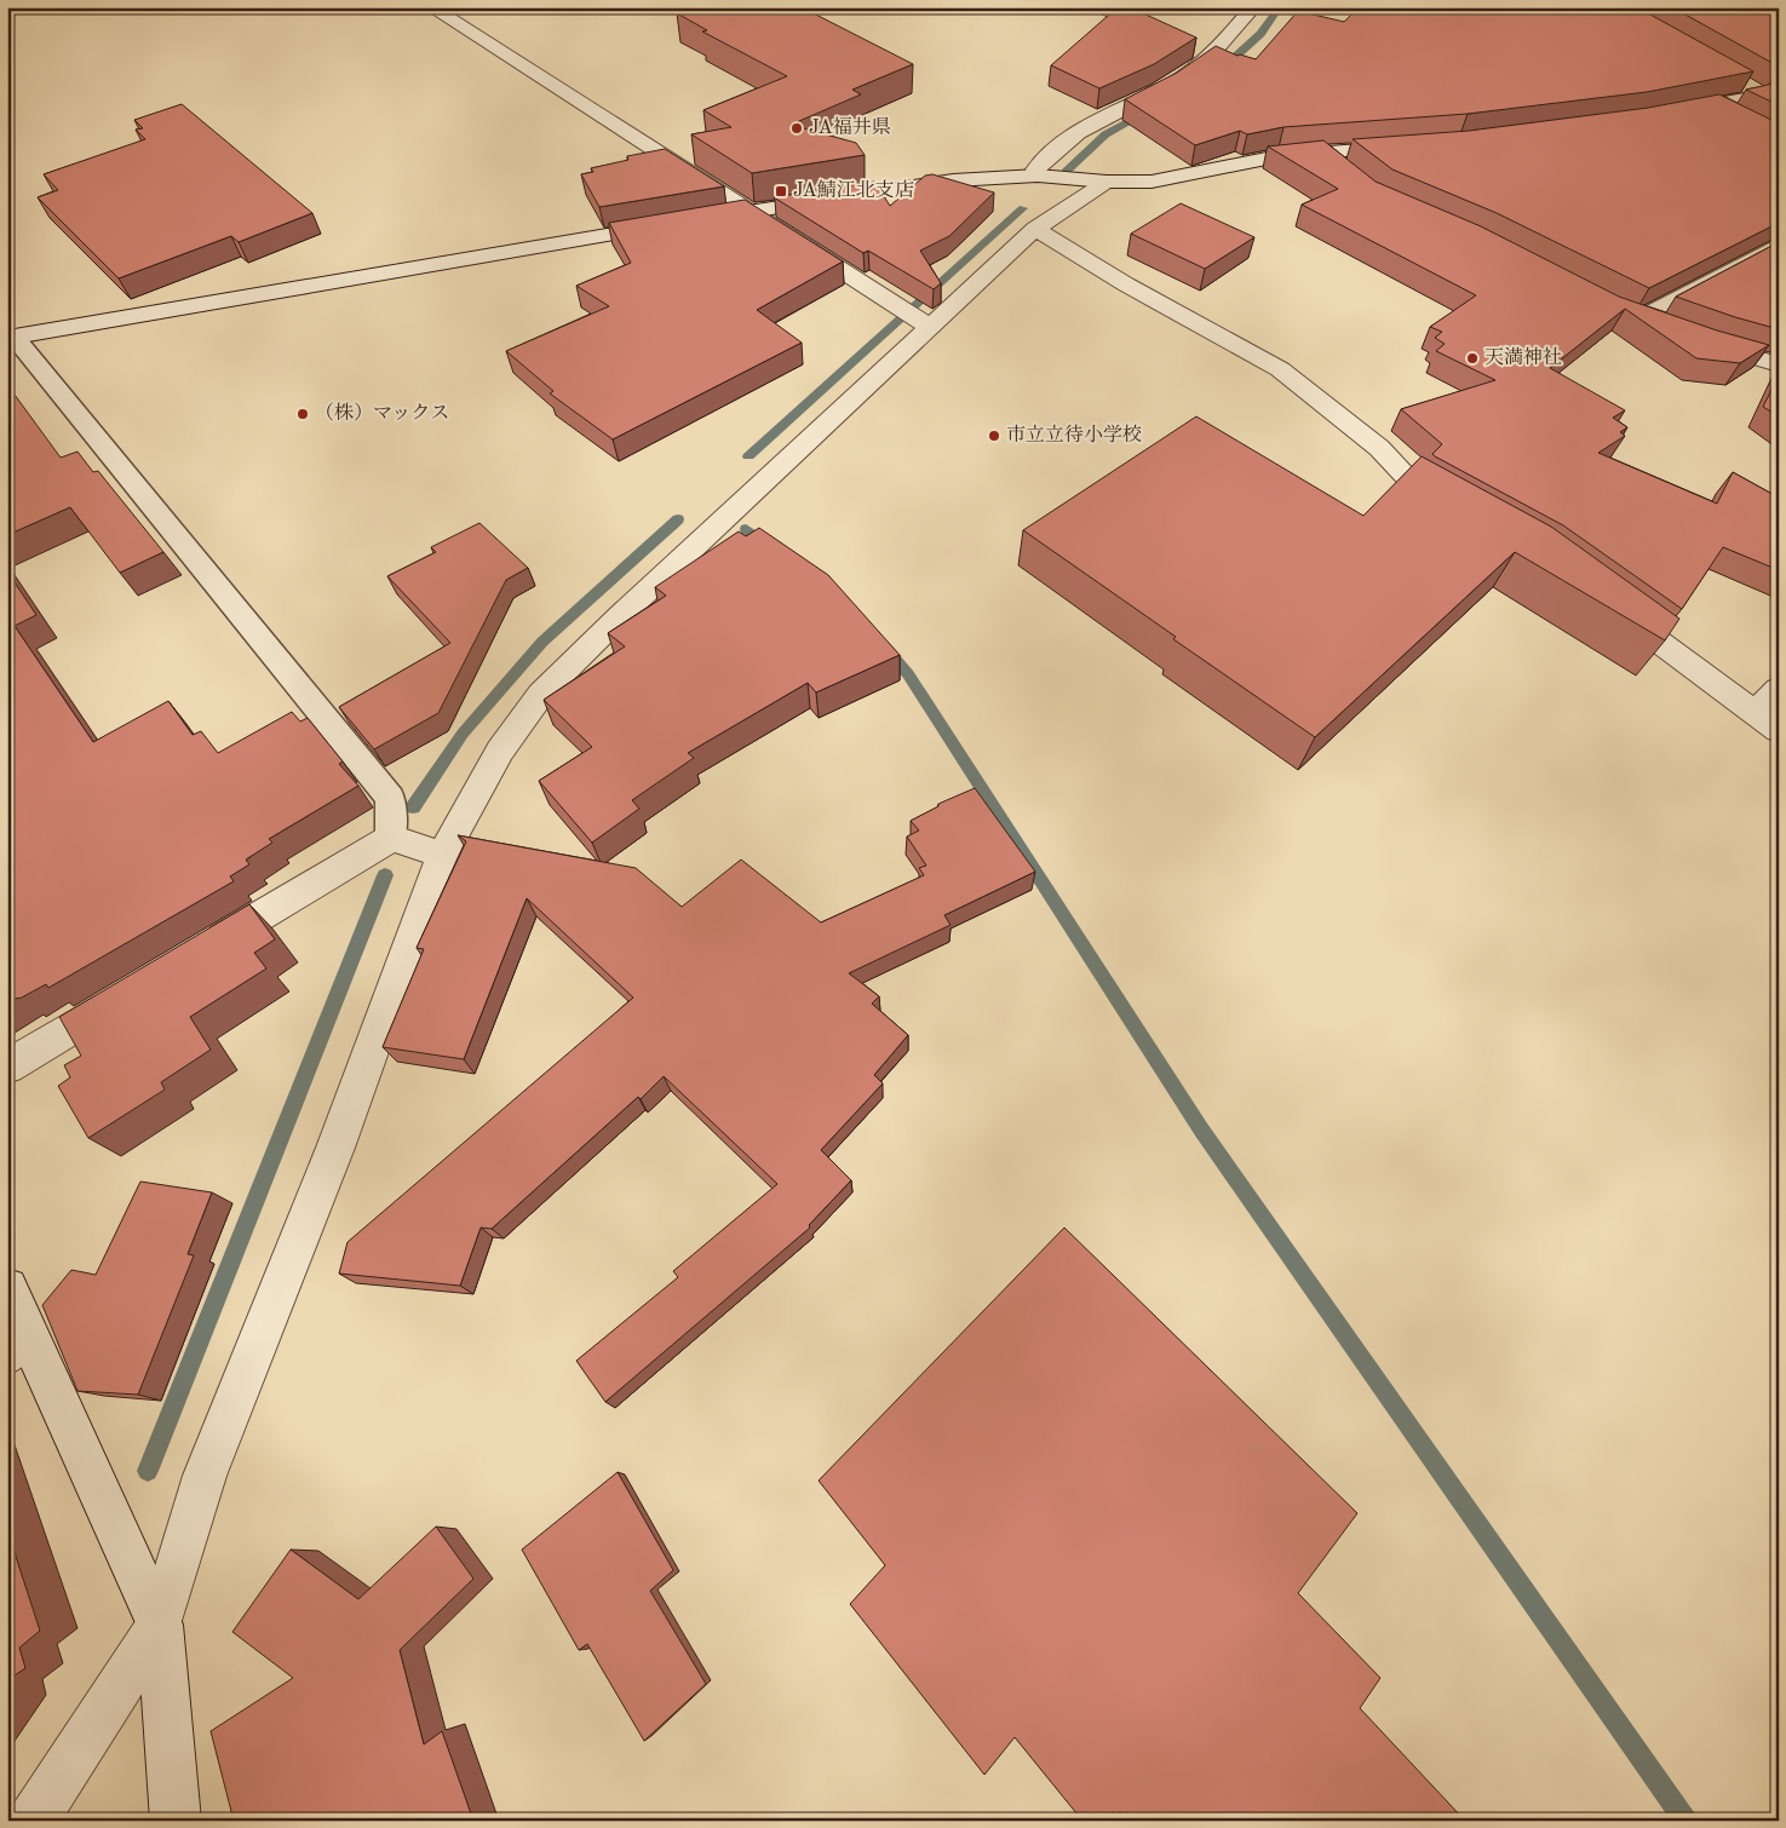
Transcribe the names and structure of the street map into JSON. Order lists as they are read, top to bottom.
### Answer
{
  "places": {
    "other": [
      "JA福井県",
      "天満神社",
      "（株）マックス",
      "市立立待小学校"
    ],
    "transit": ["JA鯖江北支店"]
  }
}
